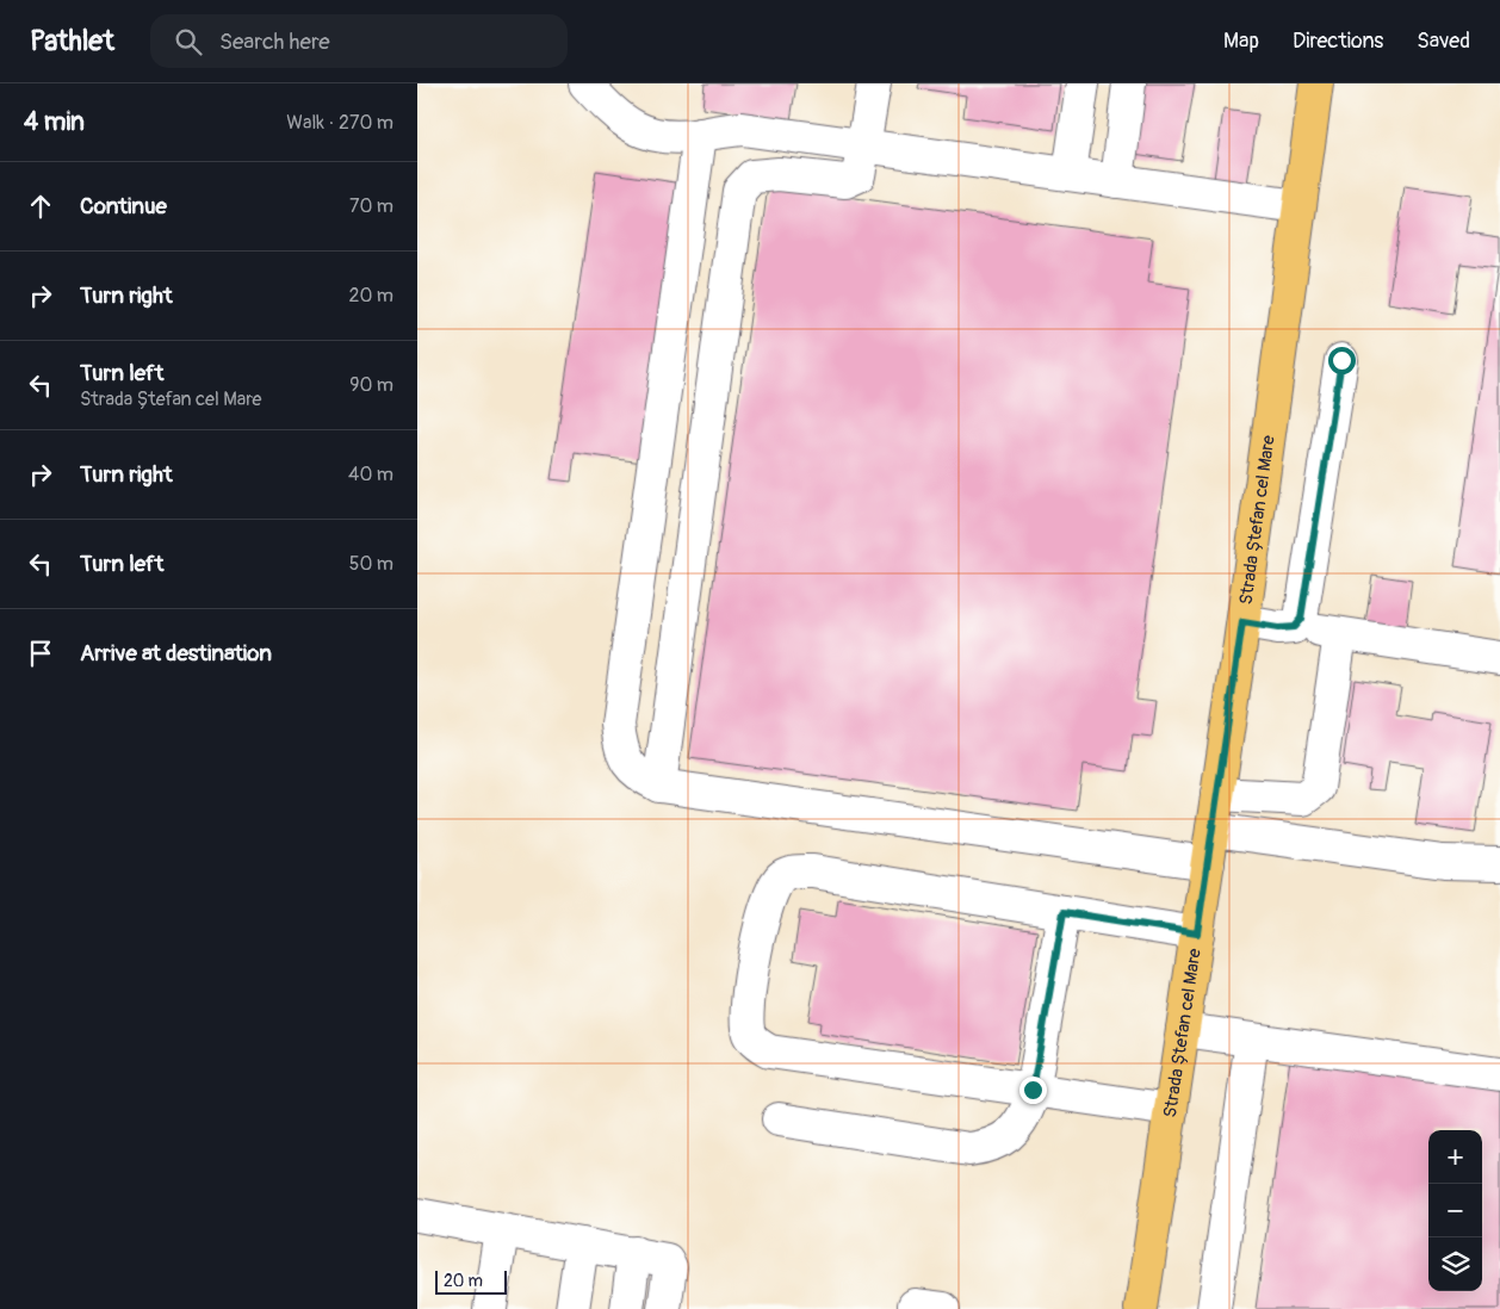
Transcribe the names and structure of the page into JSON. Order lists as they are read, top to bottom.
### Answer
{
  "streets": {
    "main road": ["Strada Ștefan cel Mare"]
  },
  "scale_bar": "20 m",
  "page": {
    "header": "Pathlet",
    "search": "Search here",
    "nav": ["Map", "Directions", "Saved"],
    "heading": ["4 min", "Walk · 270 m"],
    "list": [
      ["Continue", "70 m"],
      ["Turn right", "20 m"],
      ["Turn left", "Strada Ștefan cel Mare", "90 m"],
      ["Turn right", "40 m"],
      ["Turn left", "50 m"],
      "Arrive at destination"
    ],
    "map_buttons": ["+", "−"],
    "scale": "20 m"
  }
}
